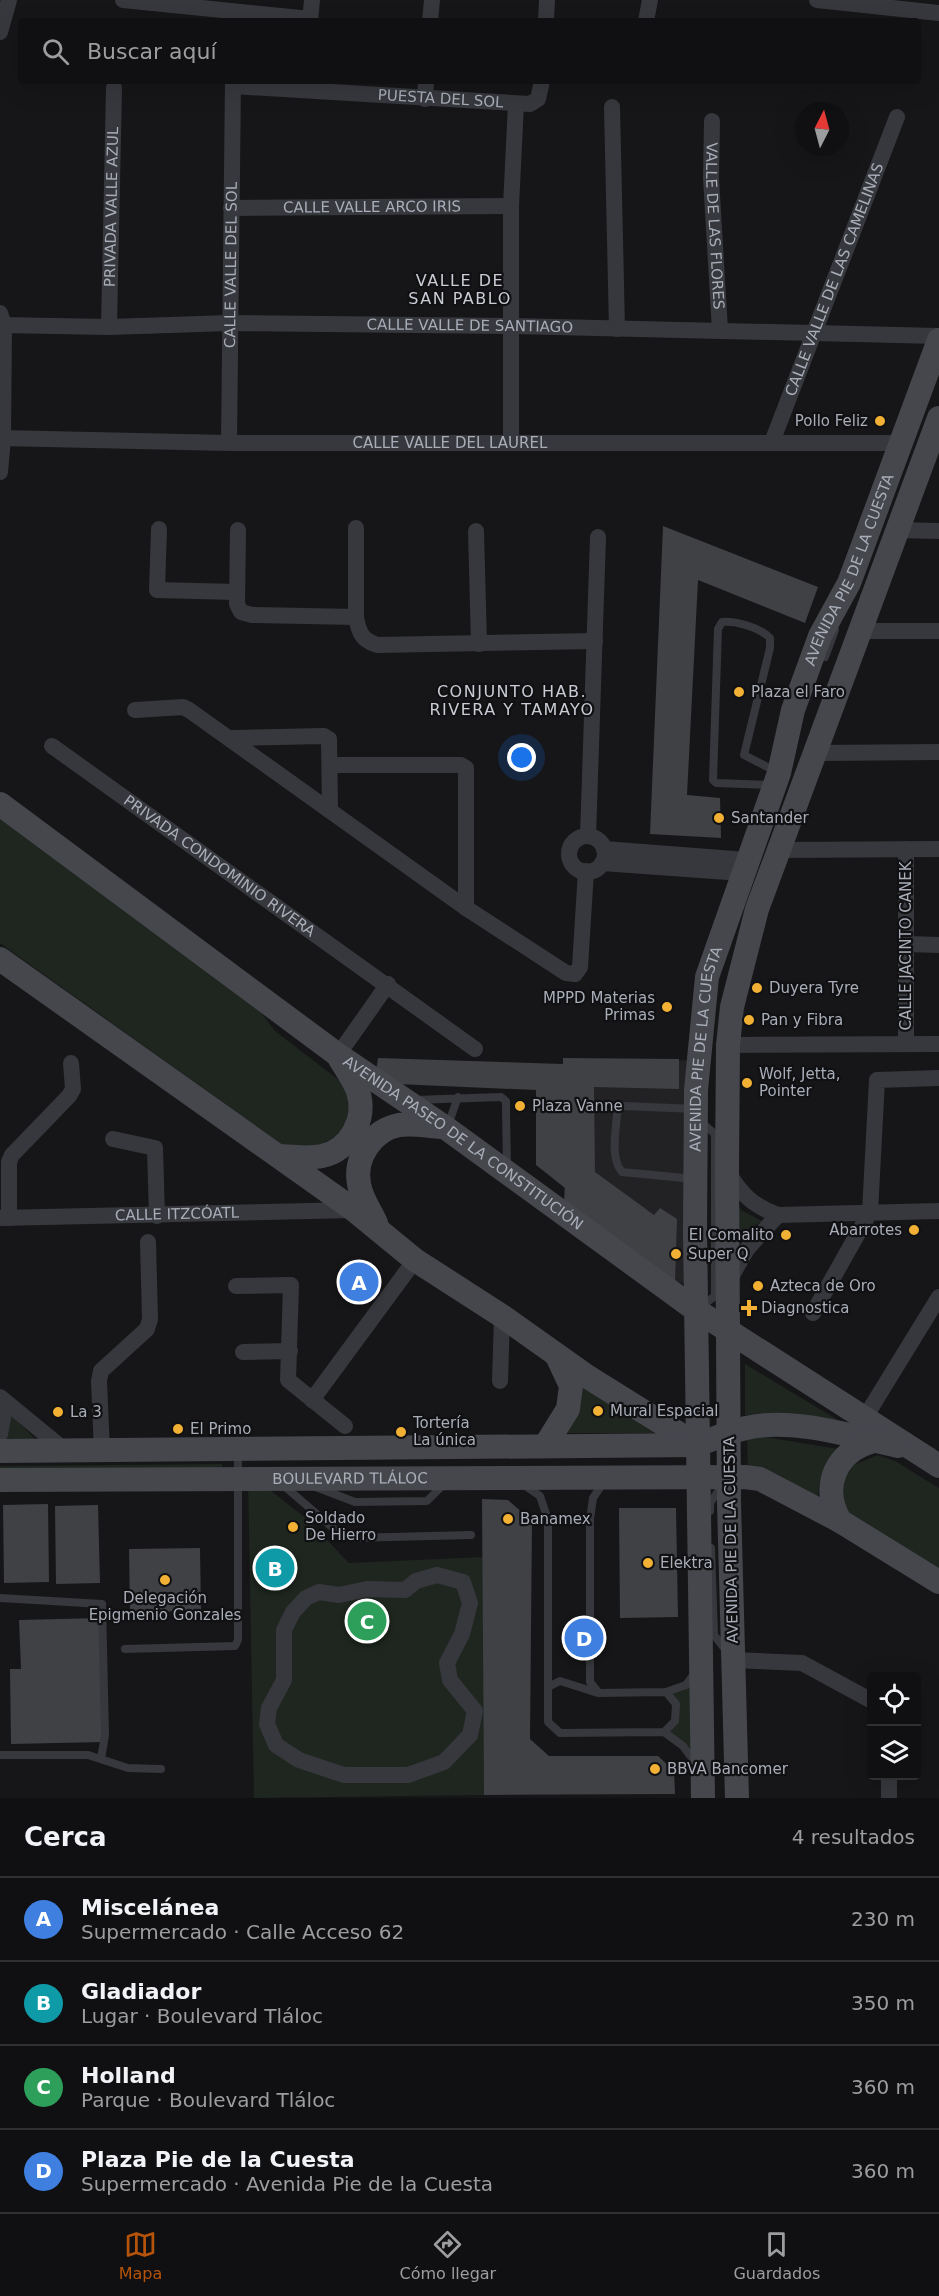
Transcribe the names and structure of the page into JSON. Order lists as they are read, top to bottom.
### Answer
{
  "streets": {
    "street": [
      "PUESTA DEL SOL",
      "CALLE VALLE ARCO IRIS",
      "PRIVADA VALLE AZUL",
      "VALLE DE LAS FLORES",
      "CALLE VALLE DEL SOL",
      "CALLE VALLE DE LAS CAMELINAS",
      "CALLE VALLE DE SANTIAGO",
      "CALLE VALLE DEL LAUREL",
      "AVENIDA PIE DE LA CUESTA",
      "PRIVADA CONDOMINIO RIVERA",
      "CALLE JACINTO CANEK",
      "AVENIDA PASEO DE LA CONSTITUCIÓN",
      "CALLE ITZCÓATL",
      "BOULEVARD TLÁLOC"
    ]
  },
  "crossings": [
    ["PUESTA DEL SOL", "CALLE VALLE DEL SOL"],
    ["CALLE VALLE ARCO IRIS", "CALLE VALLE DEL SOL"],
    ["PRIVADA VALLE AZUL", "CALLE VALLE DE SANTIAGO"],
    ["VALLE DE LAS FLORES", "CALLE VALLE DE SANTIAGO"],
    ["CALLE VALLE DEL SOL", "CALLE VALLE DE SANTIAGO"],
    ["CALLE VALLE DEL SOL", "CALLE VALLE DEL LAUREL"],
    ["CALLE VALLE DE LAS CAMELINAS", "CALLE VALLE DE SANTIAGO"],
    ["CALLE VALLE DE LAS CAMELINAS", "CALLE VALLE DEL LAUREL"],
    ["CALLE VALLE DE SANTIAGO", "AVENIDA PIE DE LA CUESTA"],
    ["CALLE VALLE DEL LAUREL", "AVENIDA PIE DE LA CUESTA"],
    ["AVENIDA PIE DE LA CUESTA", "AVENIDA PASEO DE LA CONSTITUCIÓN"],
    ["AVENIDA PIE DE LA CUESTA", "BOULEVARD TLÁLOC"]
  ],
  "districts": ["VALLE DE SAN PABLO", "CONJUNTO HAB. RIVERA Y TAMAYO"],
  "places": {
    "other": [
      "Pollo Feliz",
      "Plaza el Faro",
      "Santander",
      "Duyera Tyre",
      "MPPD Materias Primas",
      "Pan y Fibra",
      "Wolf, Jetta, Pointer",
      "Plaza Vanne",
      "Abarrotes",
      "El Comalito",
      "Super Q",
      "Azteca de Oro",
      "Mural Espacial",
      "La 3",
      "El Primo",
      "Tortería La única",
      "Banamex",
      "Soldado De Hierro",
      "Elektra",
      "Delegación Epigmenio Gonzales",
      "BBVA Bancomer"
    ],
    "health": ["Diagnostica"]
  },
  "north": "top",
  "page": {
    "search": "Buscar aquí",
    "pins": [
      "A",
      "B",
      "C",
      "D"
    ],
    "heading": ["Cerca", "4 resultados"],
    "list": [
      {
        "mark": "A",
        "name": "Miscelánea",
        "note": "Supermercado · Calle Acceso 62",
        "value": "230 m"
      },
      {
        "mark": "B",
        "name": "Gladiador",
        "note": "Lugar · Boulevard Tláloc",
        "value": "350 m"
      },
      {
        "mark": "C",
        "name": "Holland",
        "note": "Parque · Boulevard Tláloc",
        "value": "360 m"
      },
      {
        "mark": "D",
        "name": "Plaza Pie de la Cuesta",
        "note": "Supermercado · Avenida Pie de la Cuesta",
        "value": "360 m"
      }
    ],
    "nav": ["Mapa", "Cómo llegar", "Guardados"]
  }
}
